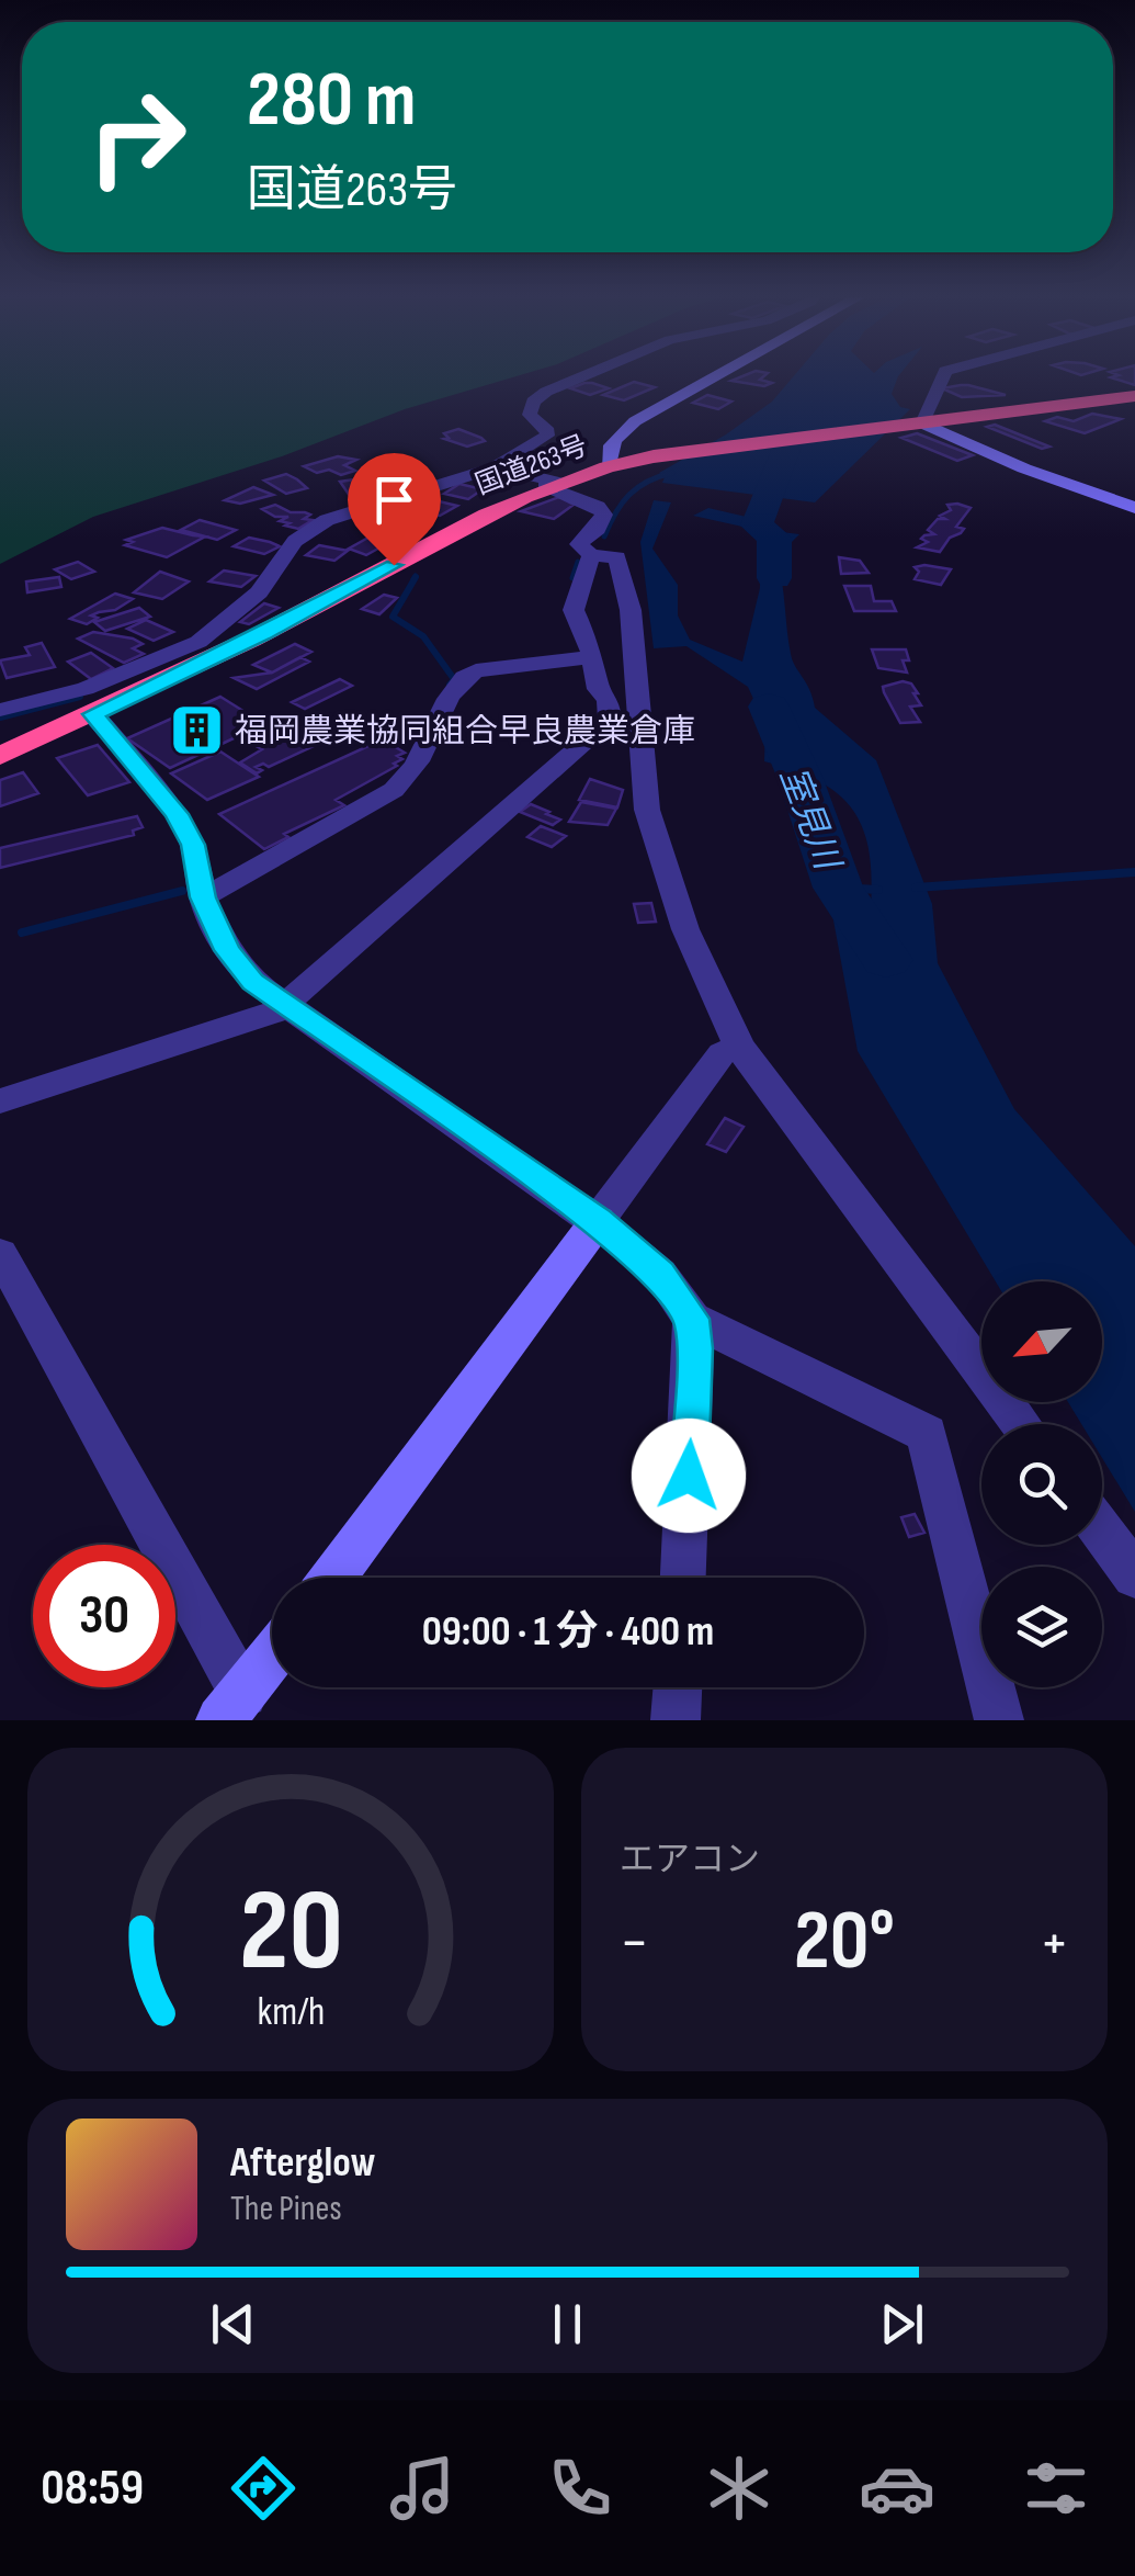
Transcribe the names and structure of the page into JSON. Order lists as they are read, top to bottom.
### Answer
{
  "streets": {
    "highway": ["国道263号"]
  },
  "water": ["室見川"],
  "places": {
    "building": ["福岡農業協同組合早良農業倉庫"]
  },
  "north": "bottom left",
  "page": {
    "turn": ["280 m", "国道263号"],
    "limit": "30",
    "trip": "09:00 · 1 分 · 400 m",
    "tile": "エアコン",
    "heat": ["−", "20°", "+"],
    "song": ["Afterglow", "The Pines"],
    "tabs": "08:59",
    "gauge": ["20", "km/h"]
  }
}
